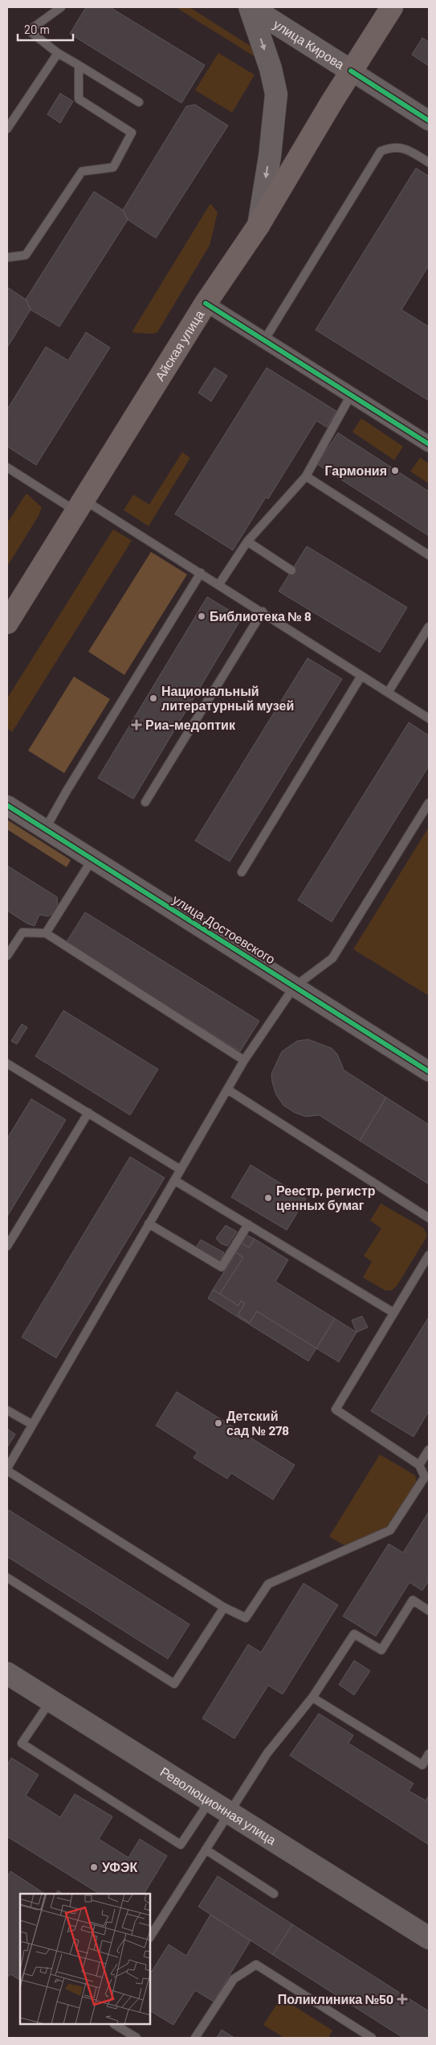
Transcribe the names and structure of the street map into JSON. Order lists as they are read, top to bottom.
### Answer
{
  "streets": {
    "main road": ["улица Кирова", "Айская улица", "Революционная улица"],
    "street": ["улица Достоевского"]
  },
  "crossings": [
    ["улица Кирова", "Айская улица"]
  ],
  "places": {
    "other": [
      "Гармония",
      "Библиотека № 8",
      "Национальный литературный музей",
      "Реестр, регистр ценных бумаг",
      "Детский сад № 278",
      "УФЭК"
    ],
    "health": ["Риа-медоптик", "Поликлиника №50"]
  },
  "scale_bar": "20 m"
}
